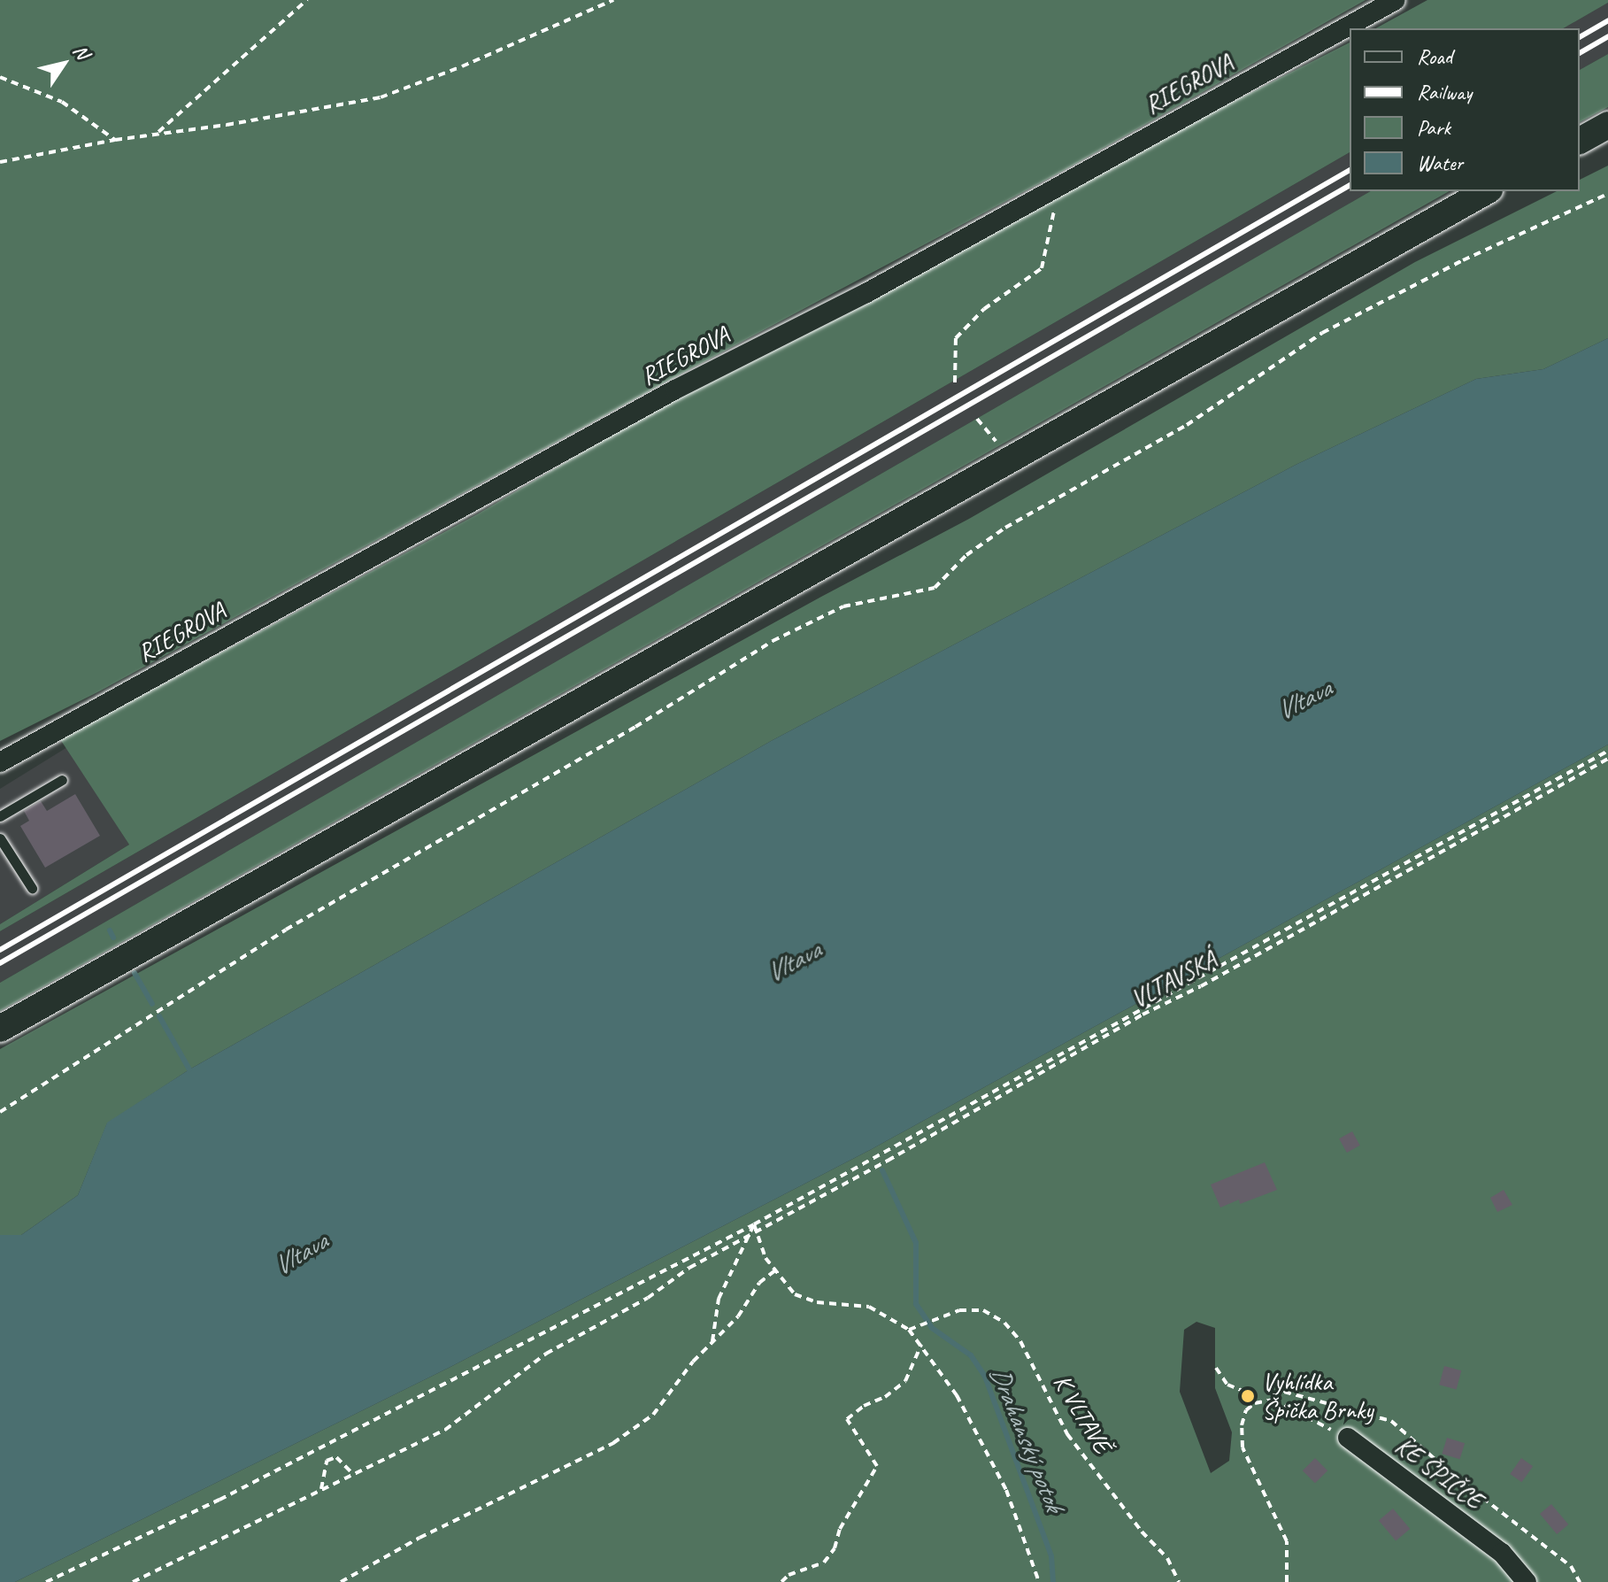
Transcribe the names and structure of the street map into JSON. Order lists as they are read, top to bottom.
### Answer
{
  "streets": {
    "street": ["RIEGROVA", "KE ŠPIČCE"],
    "path": ["VLTAVSKÁ", "K VLTAVĚ"]
  },
  "water": ["Vltava", "Drahanský potok"],
  "places": ["Vyhlídka Špička Brnky"],
  "legend": [
    "Road",
    "Railway",
    "Park",
    "Water"
  ],
  "north": "top right"
}
